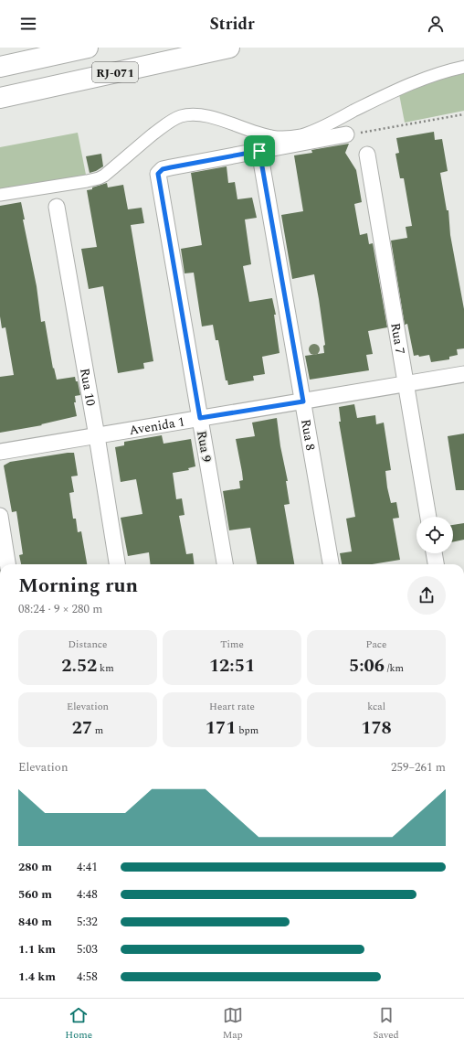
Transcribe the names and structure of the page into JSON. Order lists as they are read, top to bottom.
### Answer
{
  "streets": {
    "highway": ["RJ-071"],
    "street": [
      "Rua 7",
      "Rua 10",
      "Avenida 1",
      "Rua 8",
      "Rua 9"
    ]
  },
  "crossings": [
    ["Rua 7", "Avenida 1"],
    ["Rua 10", "Avenida 1"],
    ["Avenida 1", "Rua 8"],
    ["Avenida 1", "Rua 9"],
    ["Rua 8", "Rua 9"]
  ],
  "page": {
    "header": "Stridr",
    "heading": ["Morning run", "08:24 · 9 × 280 m"],
    "stats": [
      ["Distance", "2.52 km"],
      ["Time", "12:51"],
      ["Pace", "5:06 /km"],
      ["Elevation", "27 m"],
      ["Heart rate", "171 bpm"],
      ["kcal", "178"]
    ],
    "chart": ["Elevation", "259–261 m"],
    "list": [
      {
        "name": "280 m",
        "note": "4:41"
      },
      {
        "name": "560 m",
        "note": "4:48"
      },
      {
        "name": "840 m",
        "note": "5:32"
      },
      {
        "name": "1.1 km",
        "note": "5:03"
      },
      {
        "name": "1.4 km",
        "note": "4:58"
      }
    ],
    "tabs": ["Home", "Map", "Saved"]
  }
}
